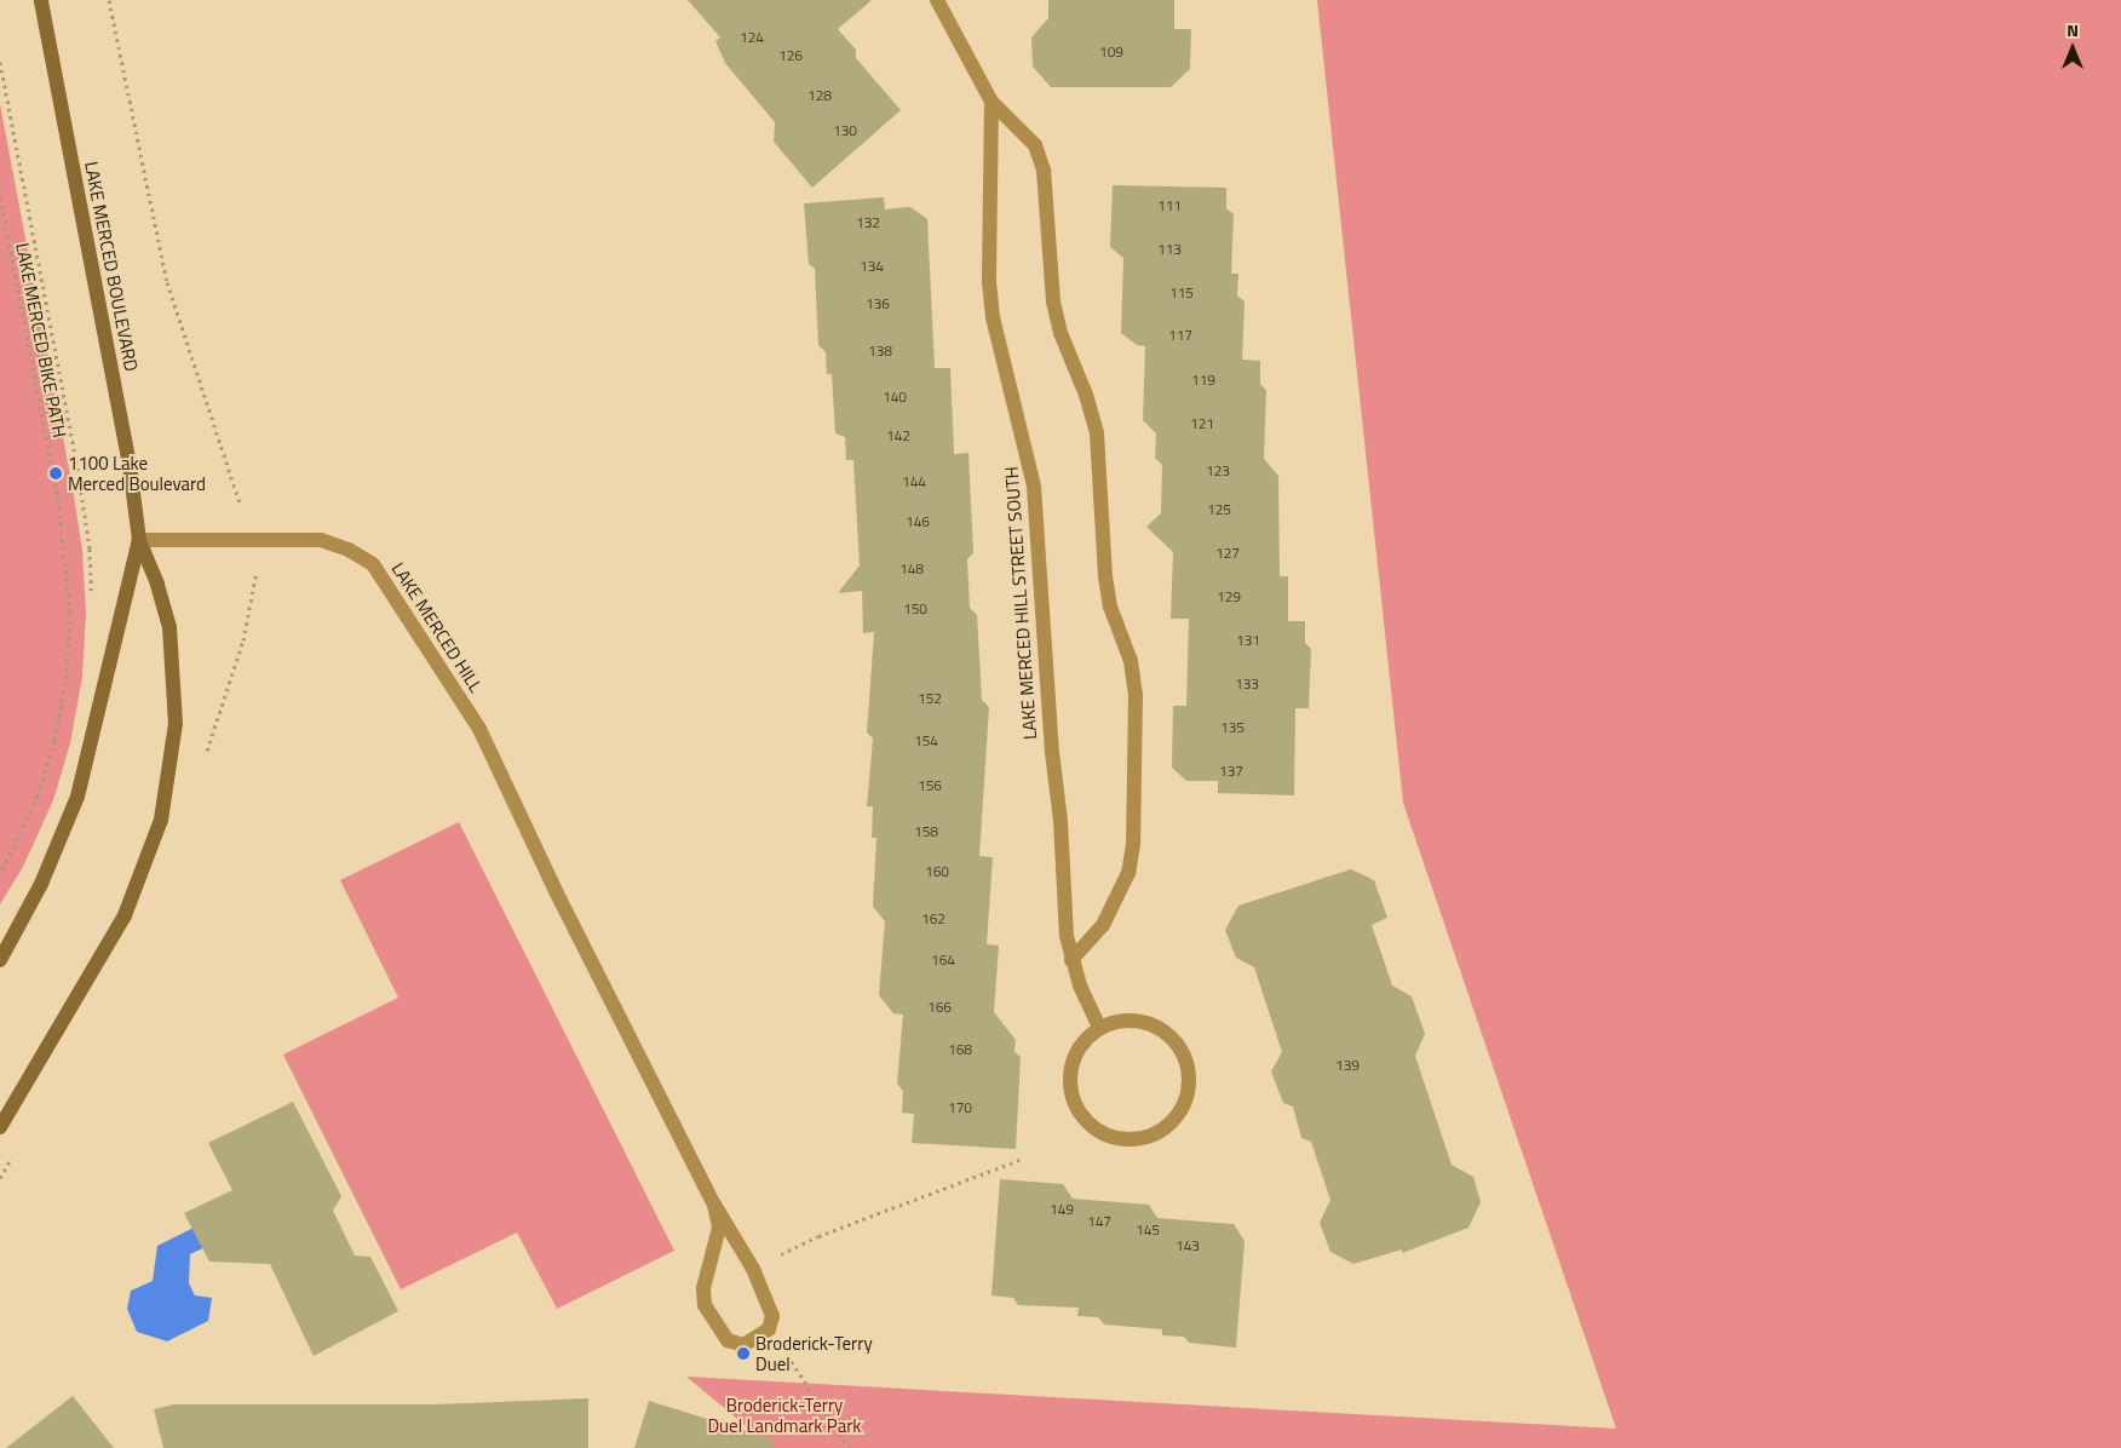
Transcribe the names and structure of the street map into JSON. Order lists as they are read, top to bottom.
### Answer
{
  "streets": {
    "main road": ["LAKE MERCED BOULEVARD"],
    "street": ["LAKE MERCED HILL STREET SOUTH", "LAKE MERCED HILL"],
    "path": ["LAKE MERCED BIKE PATH"]
  },
  "crossings": [
    ["LAKE MERCED BOULEVARD", "LAKE MERCED HILL"]
  ],
  "parks": ["Broderick-Terry Duel Landmark Park"],
  "places": ["1100 Lake Merced Boulevard", "Broderick-Terry Duel"],
  "house_numbers": [
    "124",
    "109",
    "126",
    "128",
    "130",
    "111",
    "132",
    "113",
    "134",
    "115",
    "136",
    "117",
    "138",
    "119",
    "140",
    "121",
    "142",
    "123",
    "144",
    "125",
    "146",
    "127",
    "148",
    "129",
    "150",
    "131",
    "133",
    "152",
    "135",
    "154",
    "137",
    "156",
    "158",
    "160",
    "162",
    "164",
    "166",
    "168",
    "139",
    "170",
    "149",
    "147",
    "145",
    "143"
  ],
  "north": "top"
}
